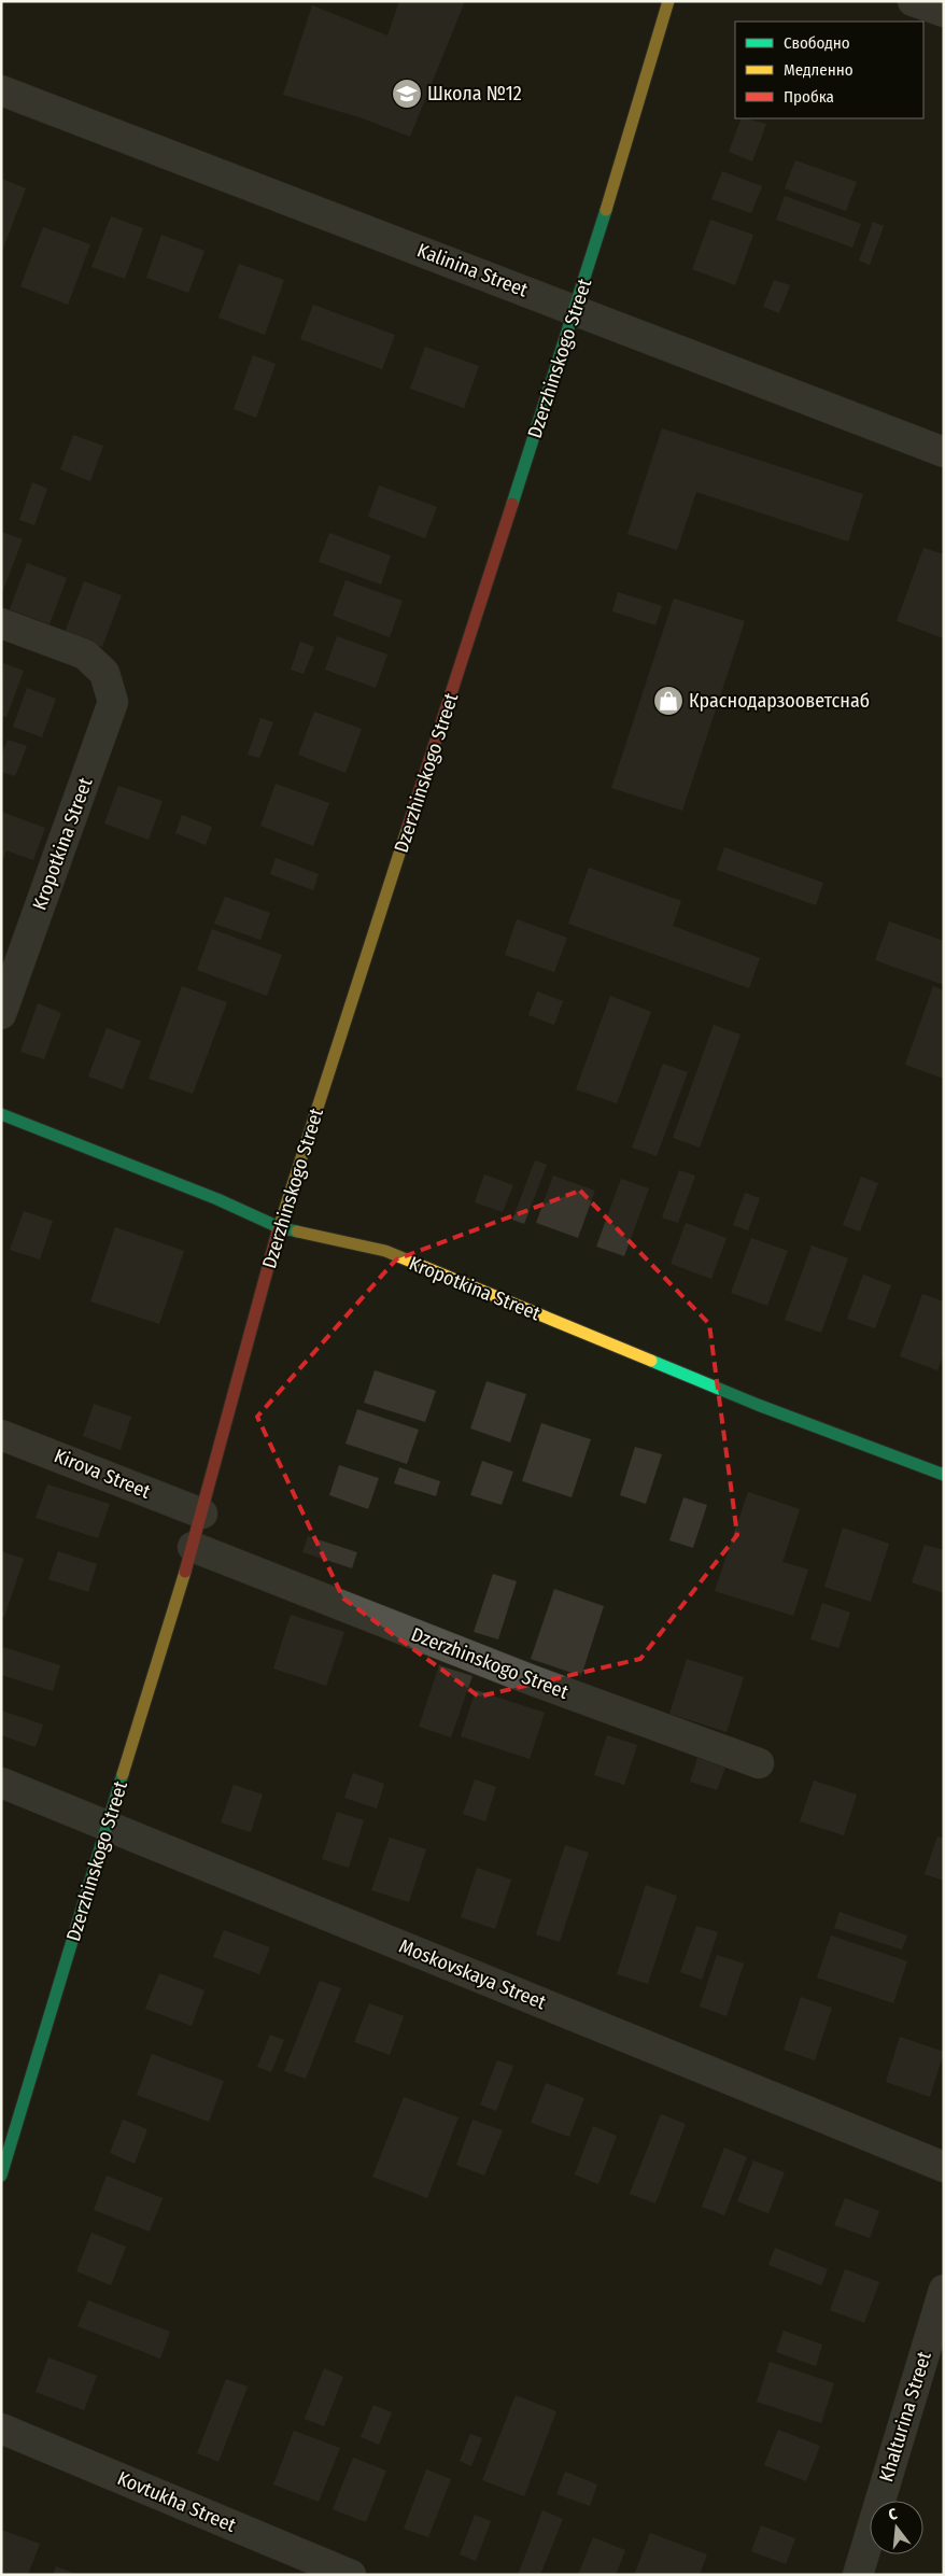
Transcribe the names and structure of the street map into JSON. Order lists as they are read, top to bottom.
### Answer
{
  "streets": {
    "street": [
      "Kalinina Street",
      "Dzerzhinskogo Street",
      "Kropotkina Street",
      "Kirova Street",
      "Moskovskaya Street",
      "Khalturina Street",
      "Kovtukha Street"
    ]
  },
  "crossings": [
    ["Kalinina Street", "Dzerzhinskogo Street"],
    ["Dzerzhinskogo Street", "Kropotkina Street"],
    ["Dzerzhinskogo Street", "Kirova Street"],
    ["Dzerzhinskogo Street", "Moskovskaya Street"]
  ],
  "places": {
    "school or university": ["Школа №12"],
    "shop": ["Краснодарзооветснаб"]
  },
  "legend": ["Свободно", "Медленно", "Пробка"],
  "north": "top"
}
